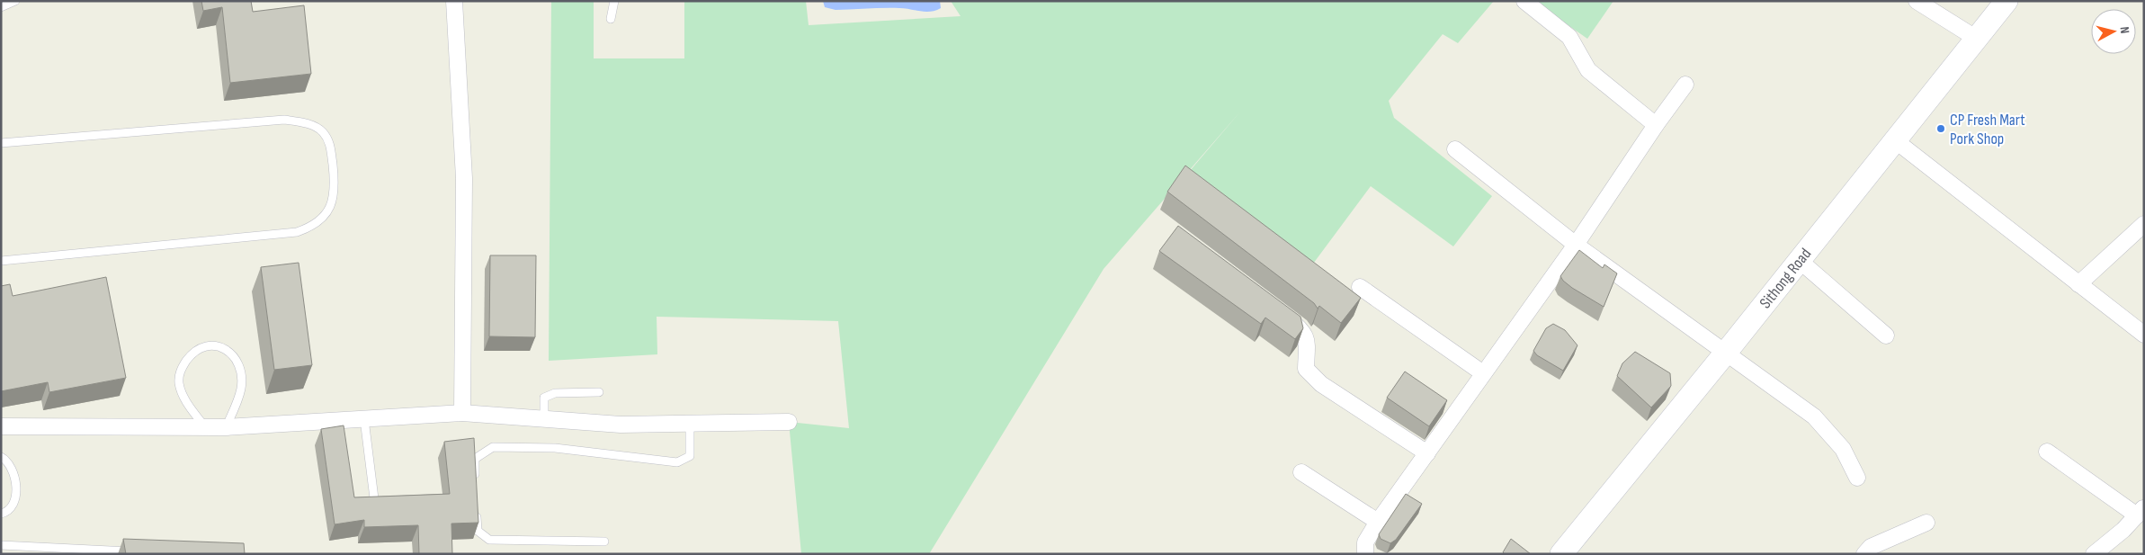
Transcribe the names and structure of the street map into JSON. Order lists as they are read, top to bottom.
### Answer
{
  "streets": {
    "main road": ["Sithong Road"]
  },
  "places": ["CP Fresh Mart Pork Shop"],
  "north": "right"
}
